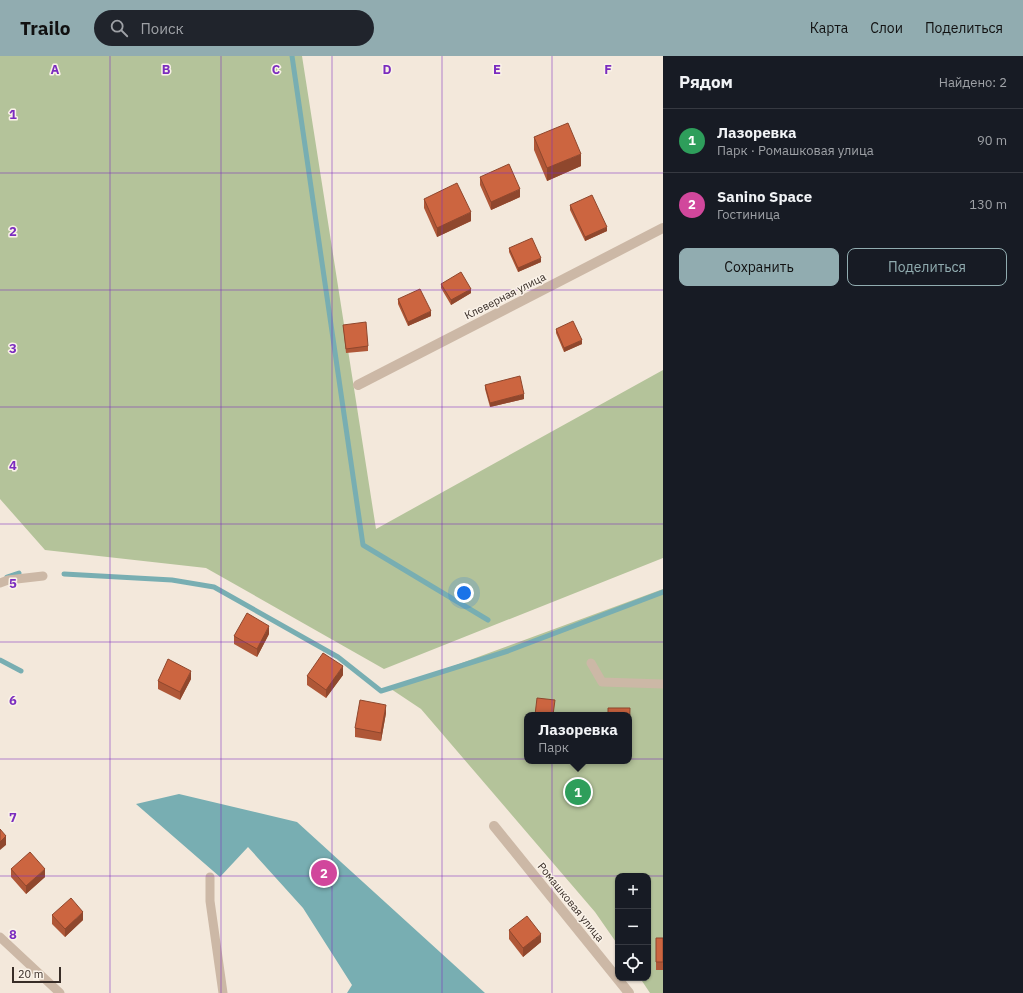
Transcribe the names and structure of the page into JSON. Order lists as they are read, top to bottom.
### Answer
{
  "streets": {
    "street": ["Клеверная улица", "Ромашковая улица"]
  },
  "scale_bar": "20 m",
  "page": {
    "header": "Trailo",
    "search": "Поиск",
    "nav": ["Карта", "Слои", "Поделиться"],
    "heading": ["Рядом", "Найдено: 2"],
    "list": [
      {
        "mark": "1",
        "name": "Лазоревка",
        "note": "Парк · Ромашковая улица",
        "value": "90 m"
      },
      {
        "mark": "2",
        "name": "Sanino Space",
        "note": "Гостиница",
        "value": "130 m"
      }
    ],
    "buttons": ["Сохранить", "Поделиться"],
    "popup": ["Лазоревка", "Парк"],
    "pins": ["1", "2"],
    "map_buttons": ["+", "−"],
    "scale": "20 m"
  },
  "grid": {
    "columns": [
      "A",
      "B",
      "C",
      "D",
      "E",
      "F"
    ],
    "rows": [
      "1",
      "2",
      "3",
      "4",
      "5",
      "6",
      "7",
      "8"
    ]
  }
}
